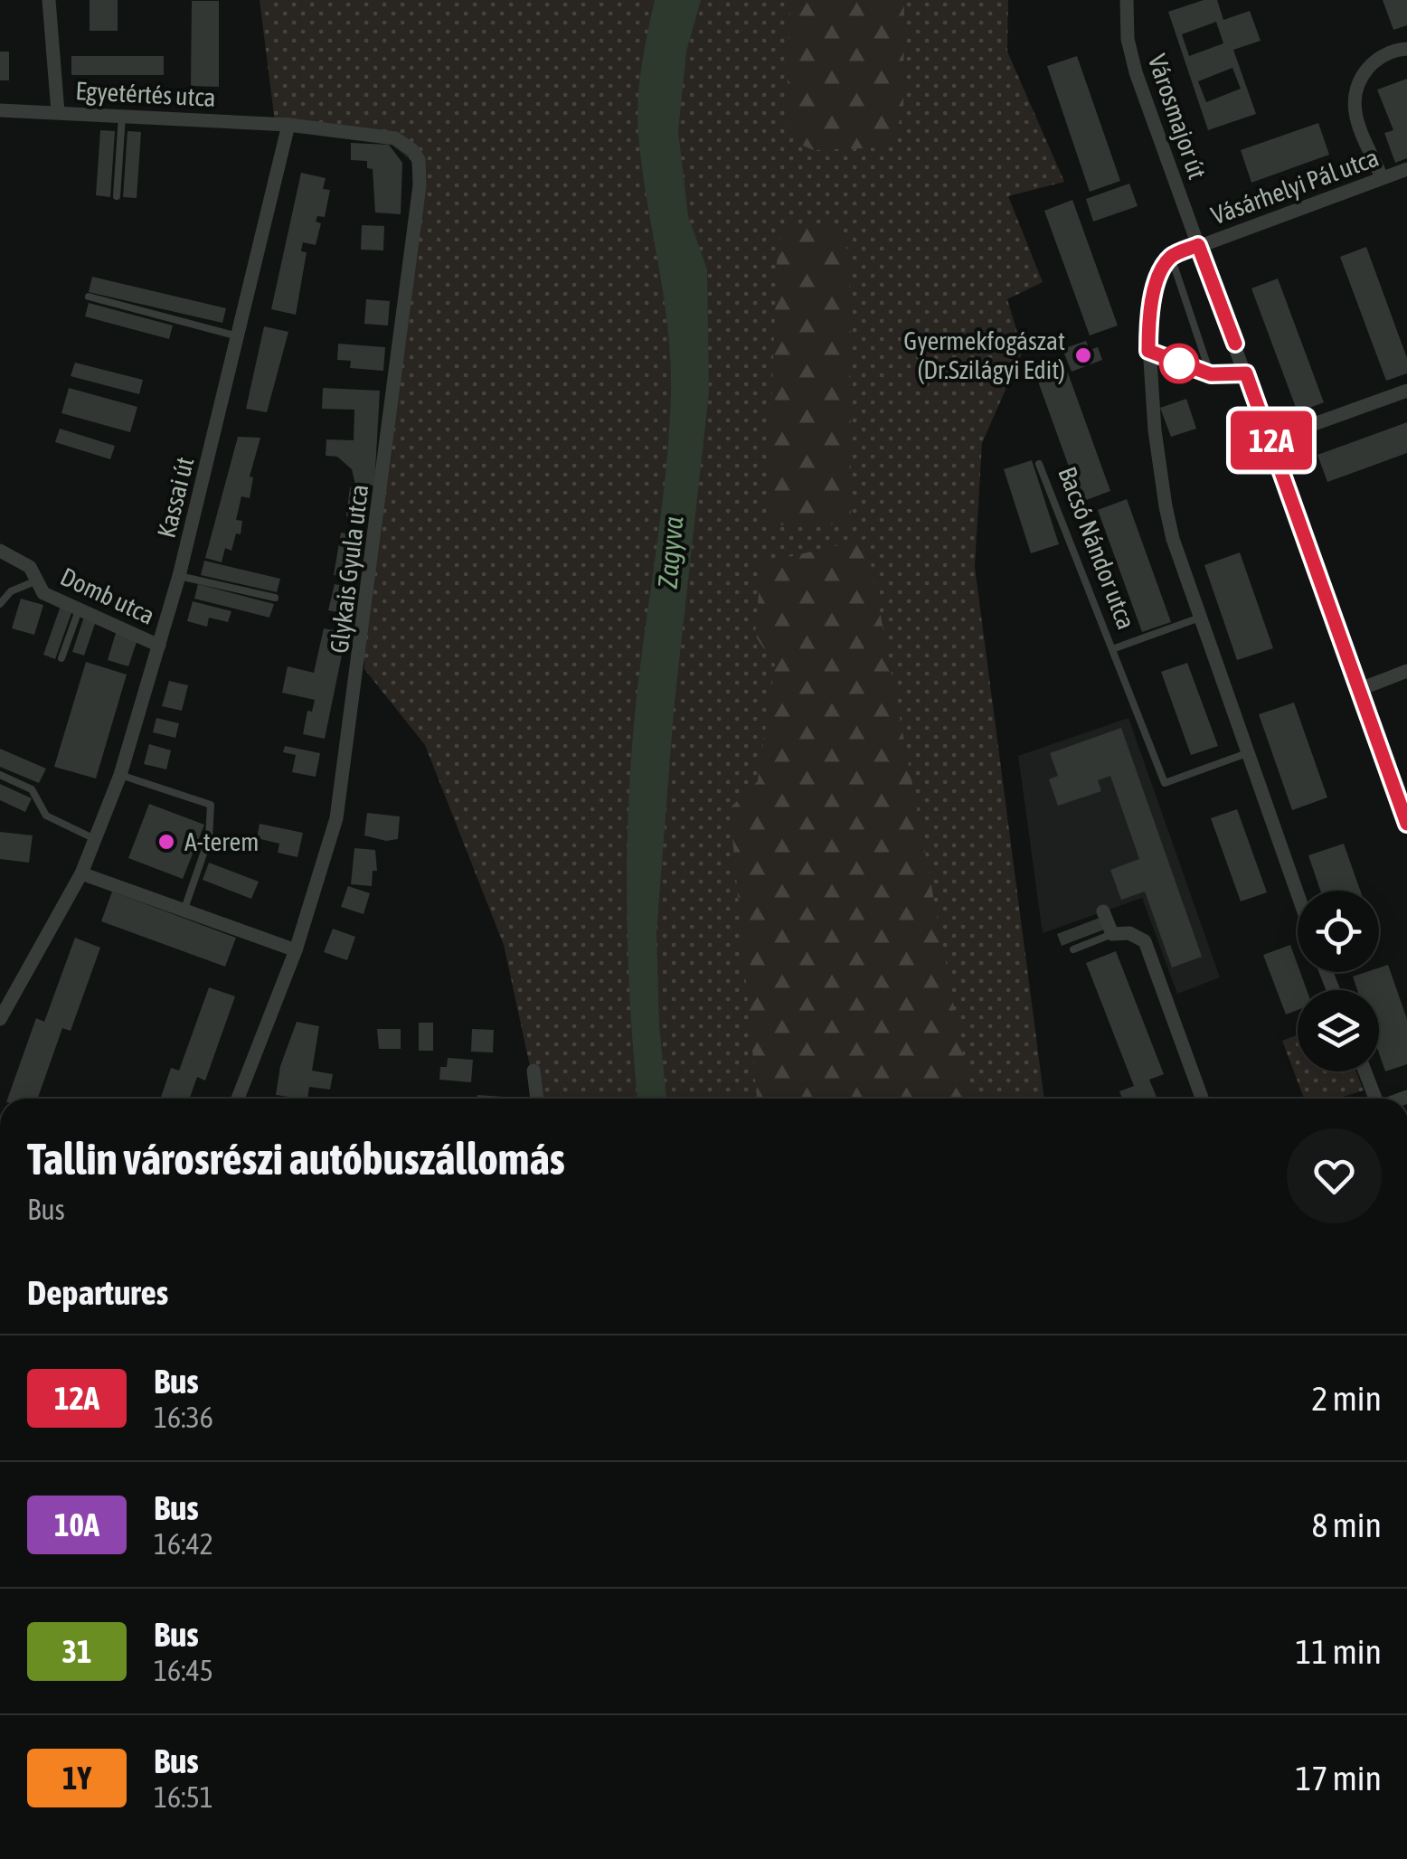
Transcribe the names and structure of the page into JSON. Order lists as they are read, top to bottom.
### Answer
{
  "streets": {
    "street": [
      "Egyetértés utca",
      "Városmajor út",
      "Vásárhelyi Pál utca",
      "Kassai út",
      "Glykais Gyula utca",
      "Domb utca"
    ],
    "lane": ["Bacsó Nándor utca"]
  },
  "crossings": [
    ["Egyetértés utca", "Kassai út"],
    ["Egyetértés utca", "Glykais Gyula utca"],
    ["Városmajor út", "Vásárhelyi Pál utca"],
    ["Kassai út", "Glykais Gyula utca"],
    ["Kassai út", "Domb utca"]
  ],
  "water": ["Zagyva"],
  "places": ["Gyermekfogászat (Dr.Szilágyi Edit)", "A-terem"],
  "lines": ["bus line 12A"],
  "page": {
    "on_map": "12A",
    "heading": [
      ["Tallin városrészi autóbuszállomás", "Bus"],
      "Departures"
    ],
    "list": [
      {
        "mark": "12A",
        "name": "Bus",
        "note": "16:36",
        "value": "2 min"
      },
      {
        "mark": "10A",
        "name": "Bus",
        "note": "16:42",
        "value": "8 min"
      },
      {
        "mark": "31",
        "name": "Bus",
        "note": "16:45",
        "value": "11 min"
      },
      {
        "mark": "1Y",
        "name": "Bus",
        "note": "16:51",
        "value": "17 min"
      }
    ]
  }
}
